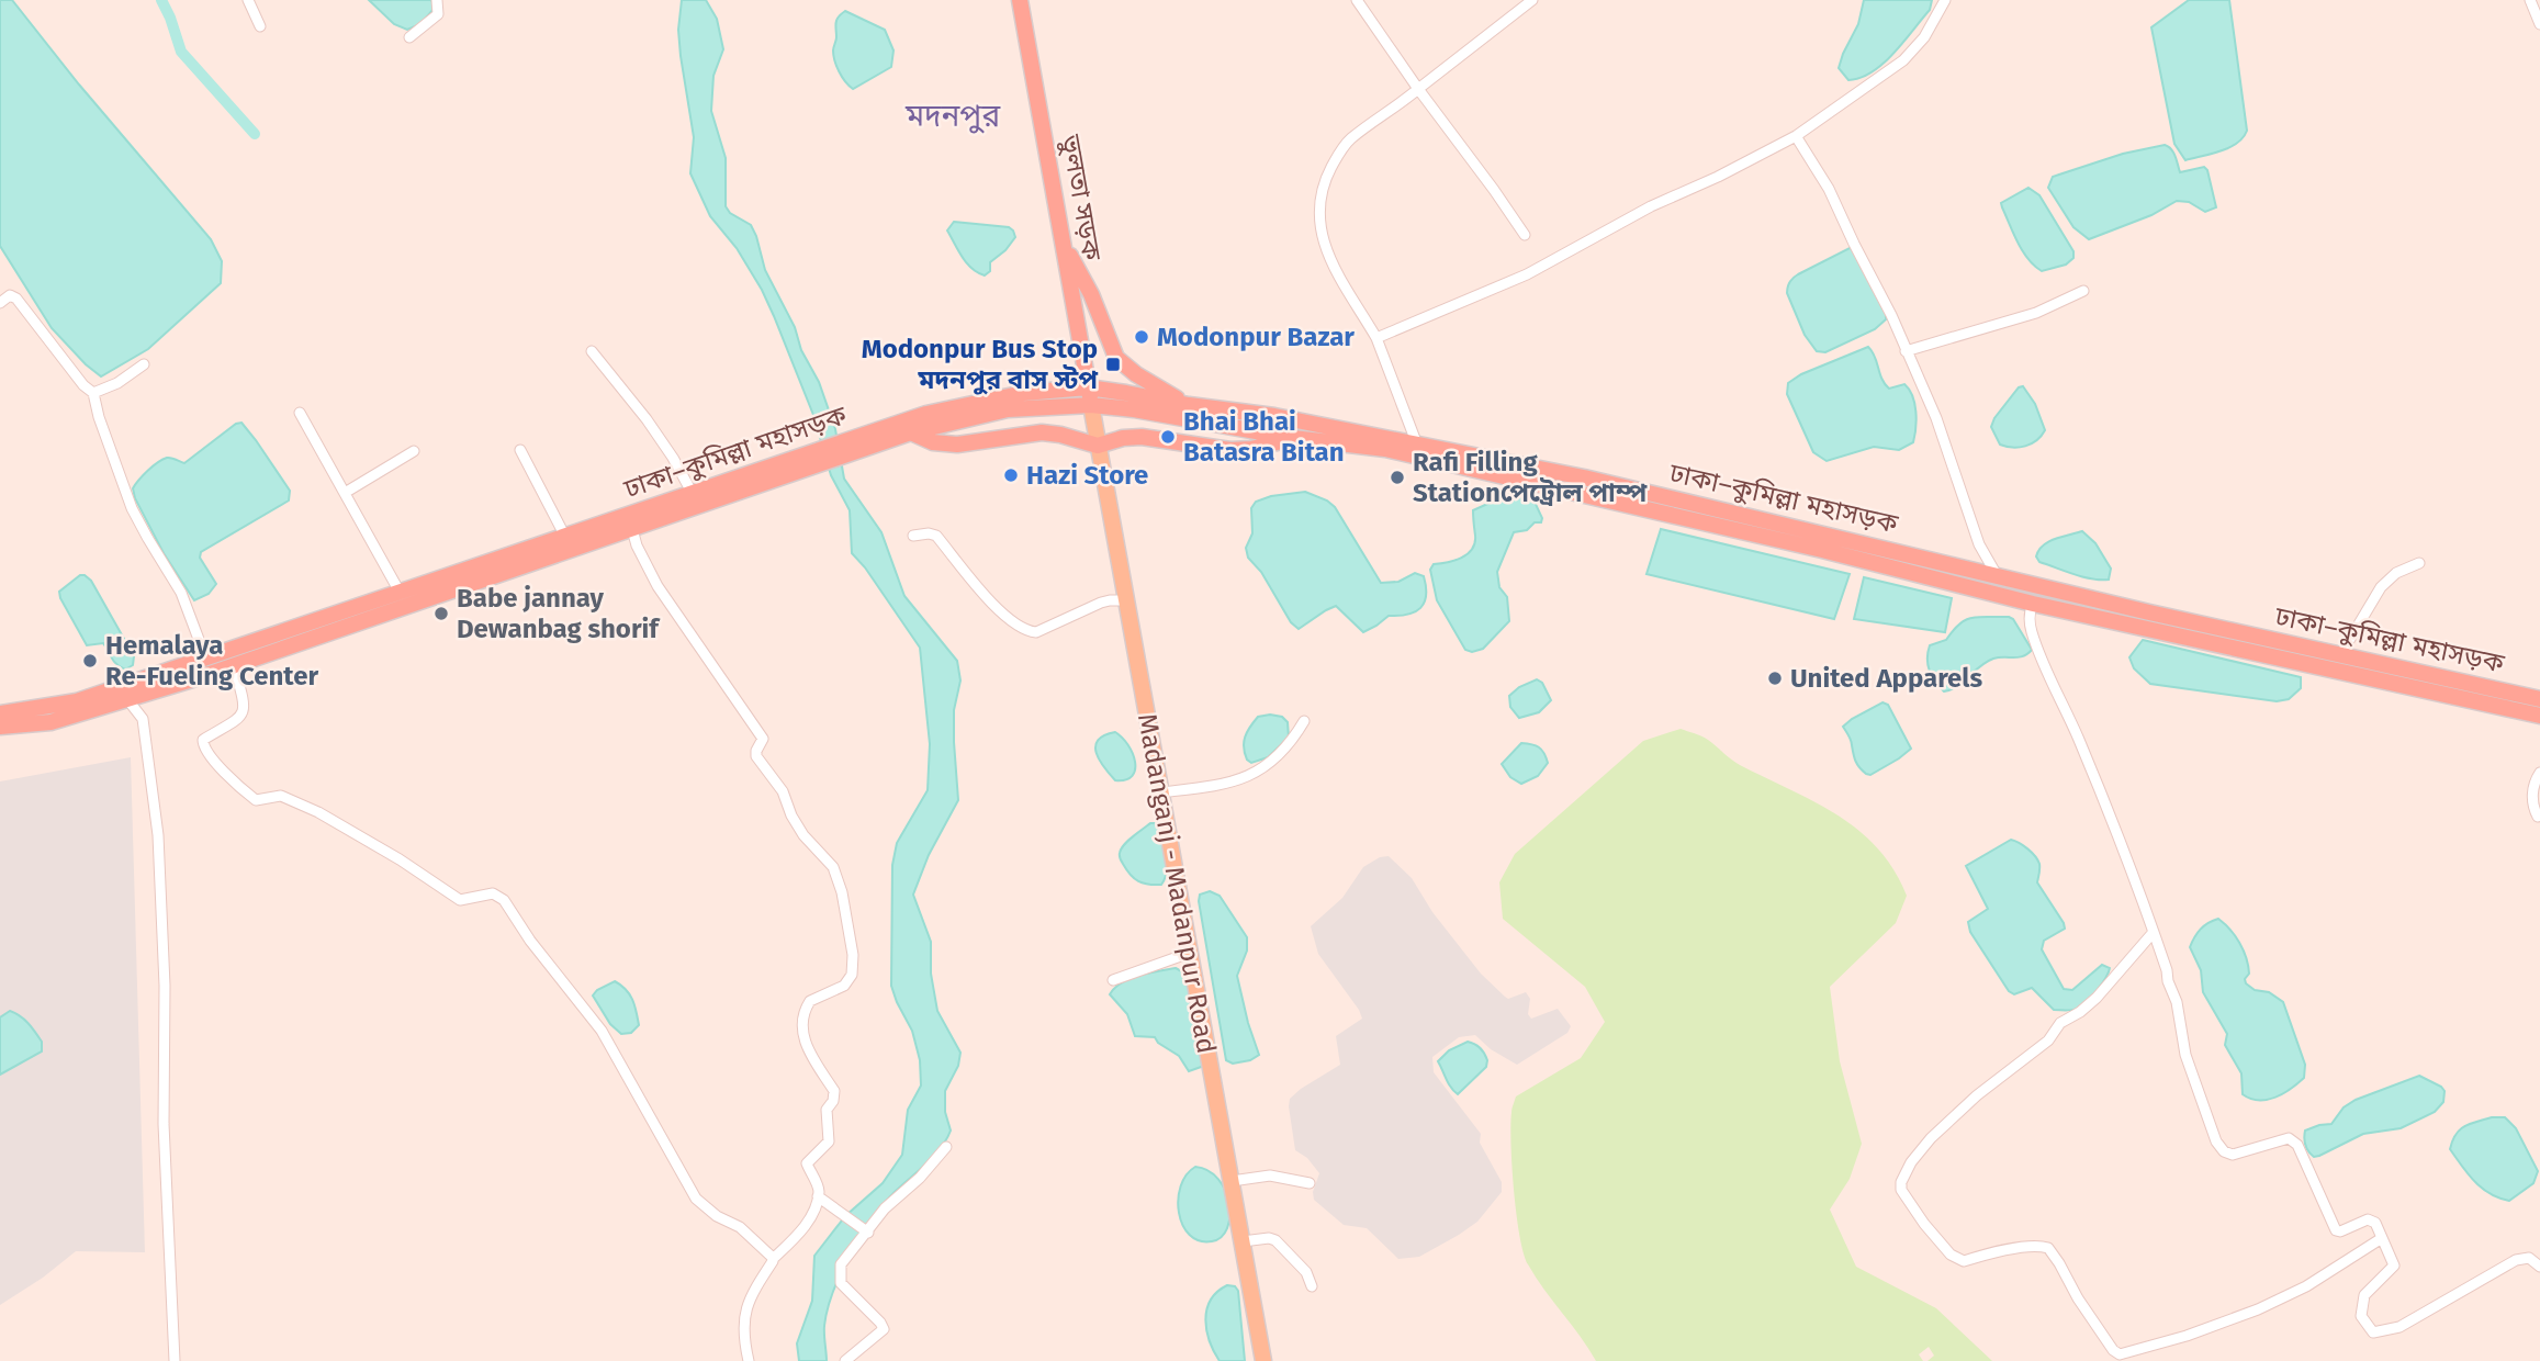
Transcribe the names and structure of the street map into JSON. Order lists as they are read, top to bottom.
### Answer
{
  "streets": {
    "highway": ["ভুলতা সড়ক", "ঢাকা–কুমিল্লা মহাসড়ক"],
    "main road": ["Madanganj - Madanpur Road"]
  },
  "crossings": [
    ["ভুলতা সড়ক", "ঢাকা–কুমিল্লা মহাসড়ক"],
    ["ভুলতা সড়ক", "Madanganj - Madanpur Road"],
    ["ঢাকা–কুমিল্লা মহাসড়ক", "Madanganj - Madanpur Road"]
  ],
  "districts": ["মদনপুর"],
  "places": {
    "other": [
      "Modonpur Bazar",
      "Bhai Bhai Batasra Bitan",
      "Hazi Store",
      "Rafi Filling Stationপেট্রোল পাম্প",
      "Babe jannay Dewanbag shorif",
      "Hemalaya Re-Fueling Center",
      "United Apparels"
    ],
    "transit": ["Modonpur Bus Stop মদনপুর বাস স্টপ"]
  }
}
